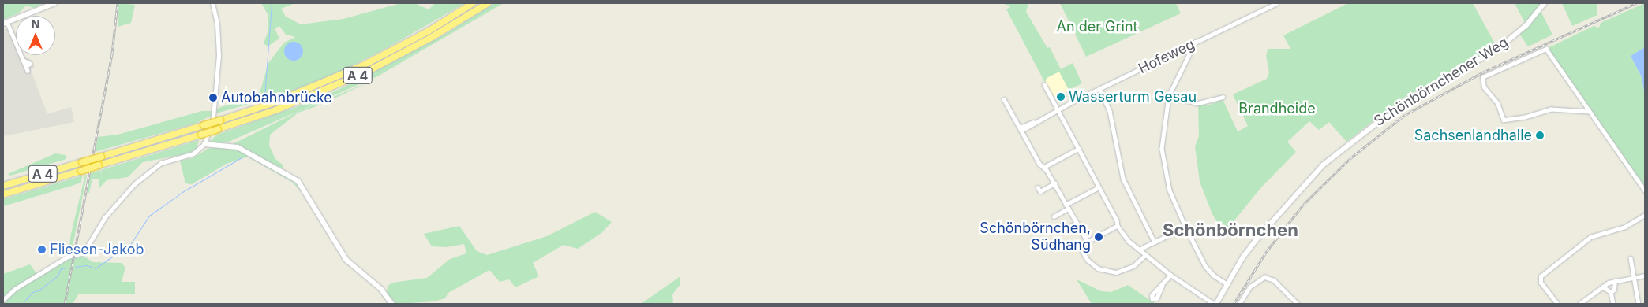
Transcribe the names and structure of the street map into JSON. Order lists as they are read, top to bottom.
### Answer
{
  "streets": {
    "highway": ["A 4"],
    "street": ["Hofeweg", "Schönbörnchener Weg"]
  },
  "districts": ["Schönbörnchen"],
  "parks": ["An der Grint", "Brandheide"],
  "places": [
    "Wasserturm Gesau",
    "Autobahnbrücke",
    "Sachsenlandhalle",
    "Schönbörnchen, Südhang",
    "Fliesen-Jakob"
  ],
  "north": "top"
}
